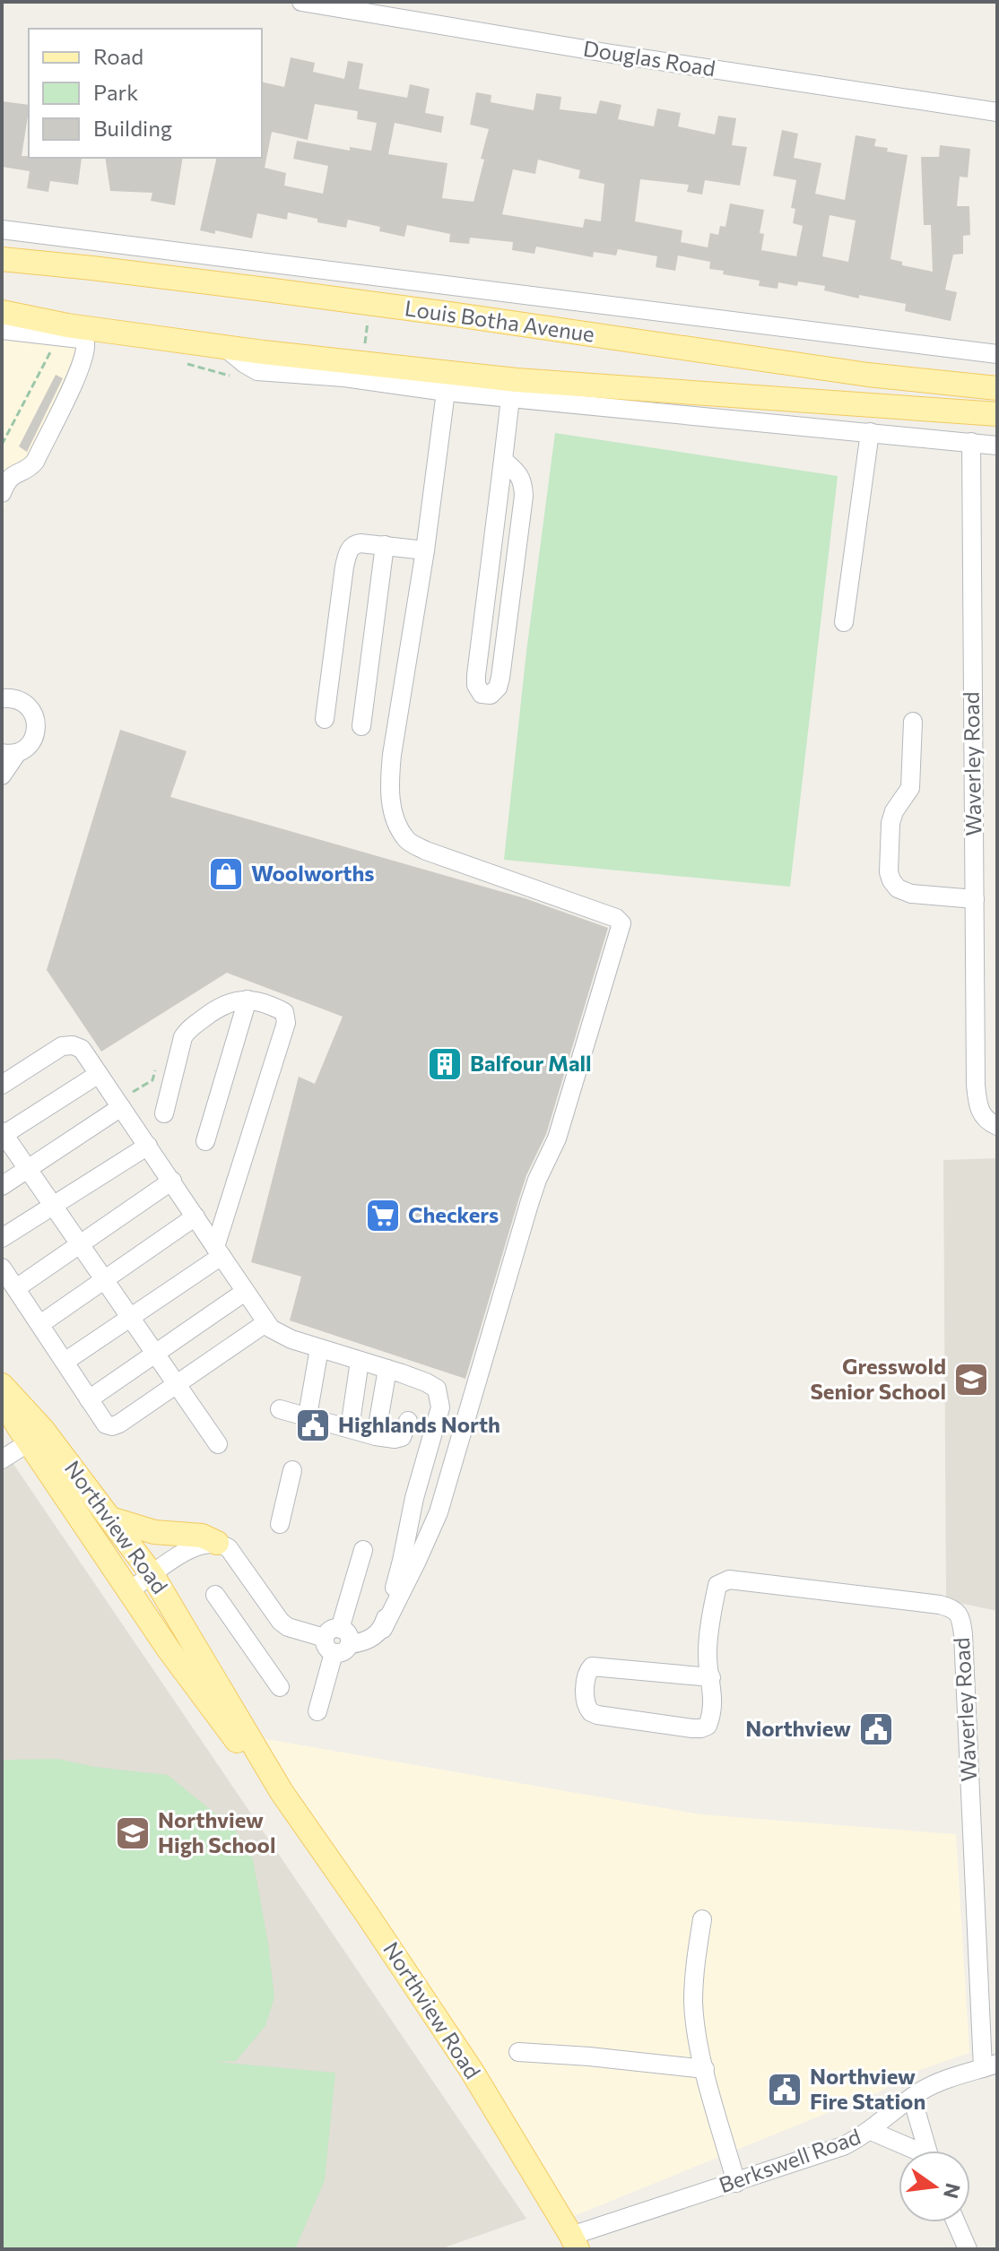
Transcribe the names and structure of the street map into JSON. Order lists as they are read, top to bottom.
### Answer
{
  "streets": {
    "main road": ["Louis Botha Avenue", "Northview Road"],
    "street": ["Douglas Road", "Waverley Road", "Berkswell Road"]
  },
  "crossings": [
    ["Waverley Road", "Berkswell Road"],
    ["Northview Road", "Berkswell Road"]
  ],
  "places": {
    "shop": ["Woolworths"],
    "building": ["Balfour Mall"],
    "supermarket": ["Checkers"],
    "school or university": ["Gresswold Senior School", "Northview High School"],
    "public building": ["Highlands North", "Northview", "Northview Fire Station"]
  },
  "legend": ["Road", "Park", "Building"],
  "north": "right"
}
